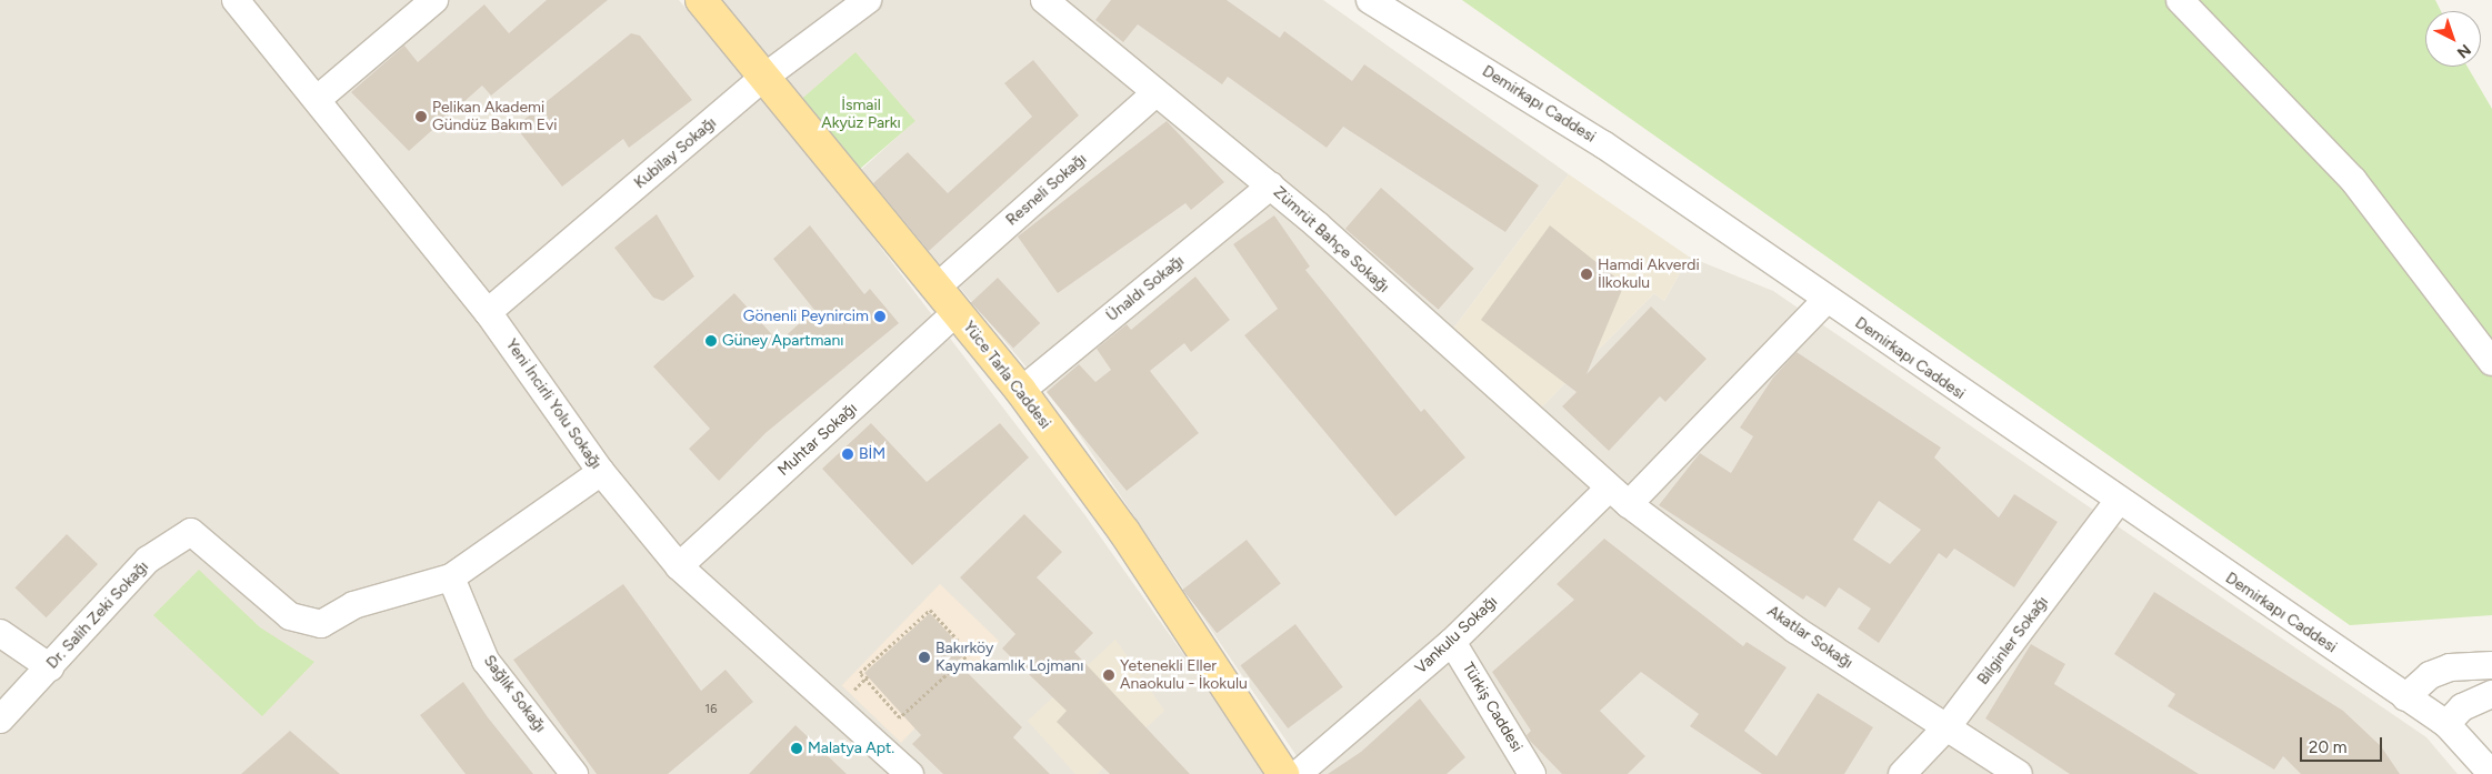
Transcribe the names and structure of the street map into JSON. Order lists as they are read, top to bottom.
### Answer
{
  "streets": {
    "main road": ["Yüce Tarla Caddesi"],
    "street": [
      "Demirkapı Caddesi",
      "Kubilay Sokağı",
      "Resneli Sokağı",
      "Zümrüt Bahçe Sokağı",
      "Ünaldı Sokağı",
      "Yeni İncirli Yolu Sokağı",
      "Muhtar Sokağı",
      "Dr. Salih Zeki Sokağı",
      "Vankulu Sokağı",
      "Akatlar Sokağı",
      "Bilginler Sokağı",
      "Sağlık Sokağı",
      "Türkiş Caddesi"
    ]
  },
  "crossings": [
    ["Demirkapı Caddesi", "Vankulu Sokağı"],
    ["Demirkapı Caddesi", "Bilginler Sokağı"],
    ["Kubilay Sokağı", "Yüce Tarla Caddesi"],
    ["Kubilay Sokağı", "Yeni İncirli Yolu Sokağı"],
    ["Resneli Sokağı", "Zümrüt Bahçe Sokağı"],
    ["Resneli Sokağı", "Yüce Tarla Caddesi"],
    ["Zümrüt Bahçe Sokağı", "Ünaldı Sokağı"],
    ["Zümrüt Bahçe Sokağı", "Vankulu Sokağı"],
    ["Zümrüt Bahçe Sokağı", "Akatlar Sokağı"],
    ["Ünaldı Sokağı", "Yüce Tarla Caddesi"],
    ["Yüce Tarla Caddesi", "Muhtar Sokağı"],
    ["Yeni İncirli Yolu Sokağı", "Muhtar Sokağı"],
    ["Yeni İncirli Yolu Sokağı", "Dr. Salih Zeki Sokağı"],
    ["Dr. Salih Zeki Sokağı", "Sağlık Sokağı"],
    ["Vankulu Sokağı", "Akatlar Sokağı"],
    ["Vankulu Sokağı", "Türkiş Caddesi"],
    ["Akatlar Sokağı", "Bilginler Sokağı"]
  ],
  "parks": ["İsmail Akyüz Parkı"],
  "places": [
    "Pelikan Akademi Gündüz Bakım Evi",
    "Hamdi Akverdi İlkokulu",
    "Gönenli Peynircim",
    "Güney Apartmanı",
    "BİM",
    "Bakırköy Kaymakamlık Lojmanı",
    "Yetenekli Eller Anaokulu - İkokulu",
    "Malatya Apt."
  ],
  "house_numbers": ["16"],
  "scale_bar": "20 m",
  "north": "bottom right"
}
